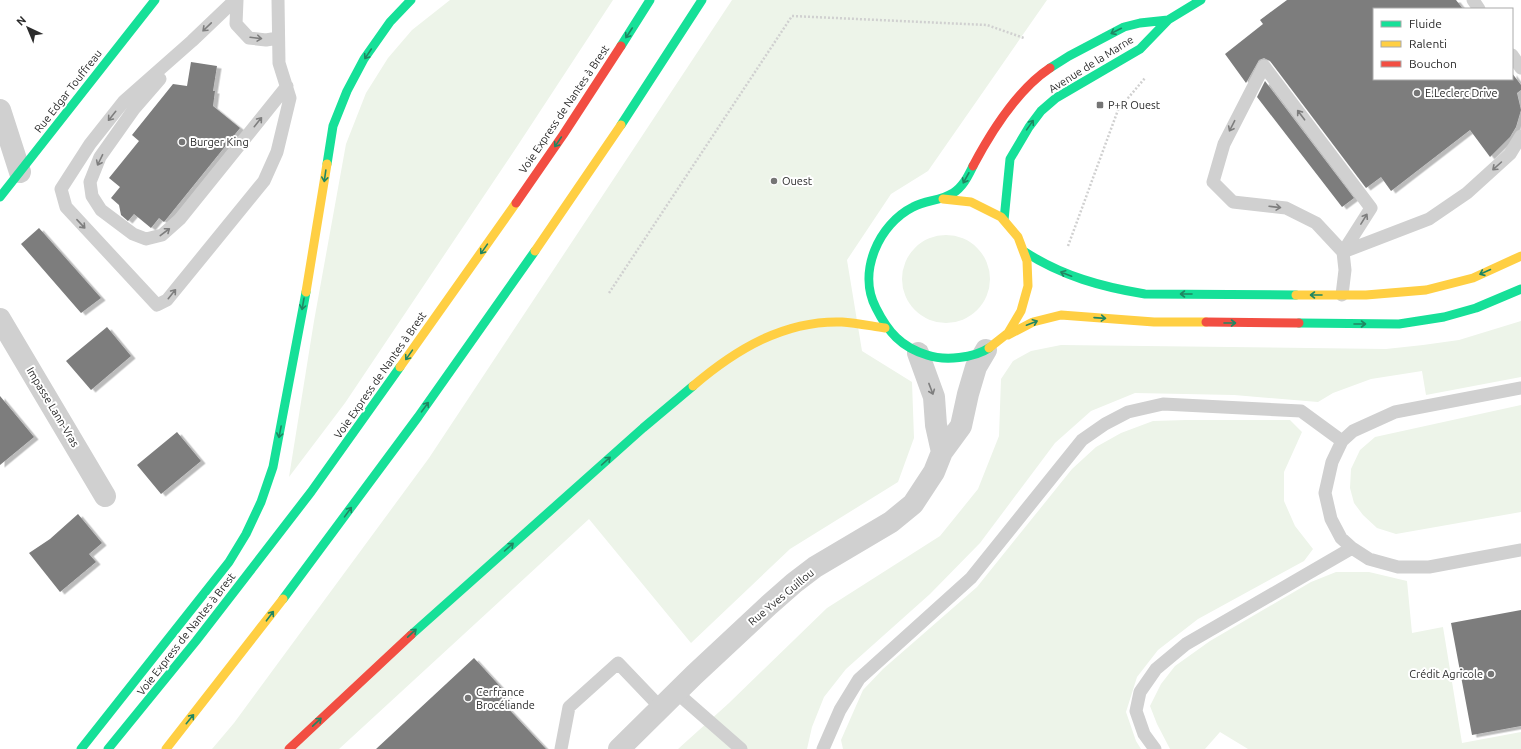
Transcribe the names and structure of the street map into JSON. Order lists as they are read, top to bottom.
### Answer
{
  "streets": {
    "main road": ["Avenue de la Marne", "Rue Edgar Touffreau", "Voie Express de Nantes à Brest"],
    "street": ["Impasse Lann-Vras", "Rue Yves Guillou"]
  },
  "places": {
    "other": [
      "E.Leclerc Drive",
      "Burger King",
      "Ouest",
      "Crédit Agricole",
      "Cerfrance Brocéliande"
    ],
    "transit": ["P+R Ouest"]
  },
  "legend": ["Fluide", "Ralenti", "Bouchon"],
  "north": "top left"
}
